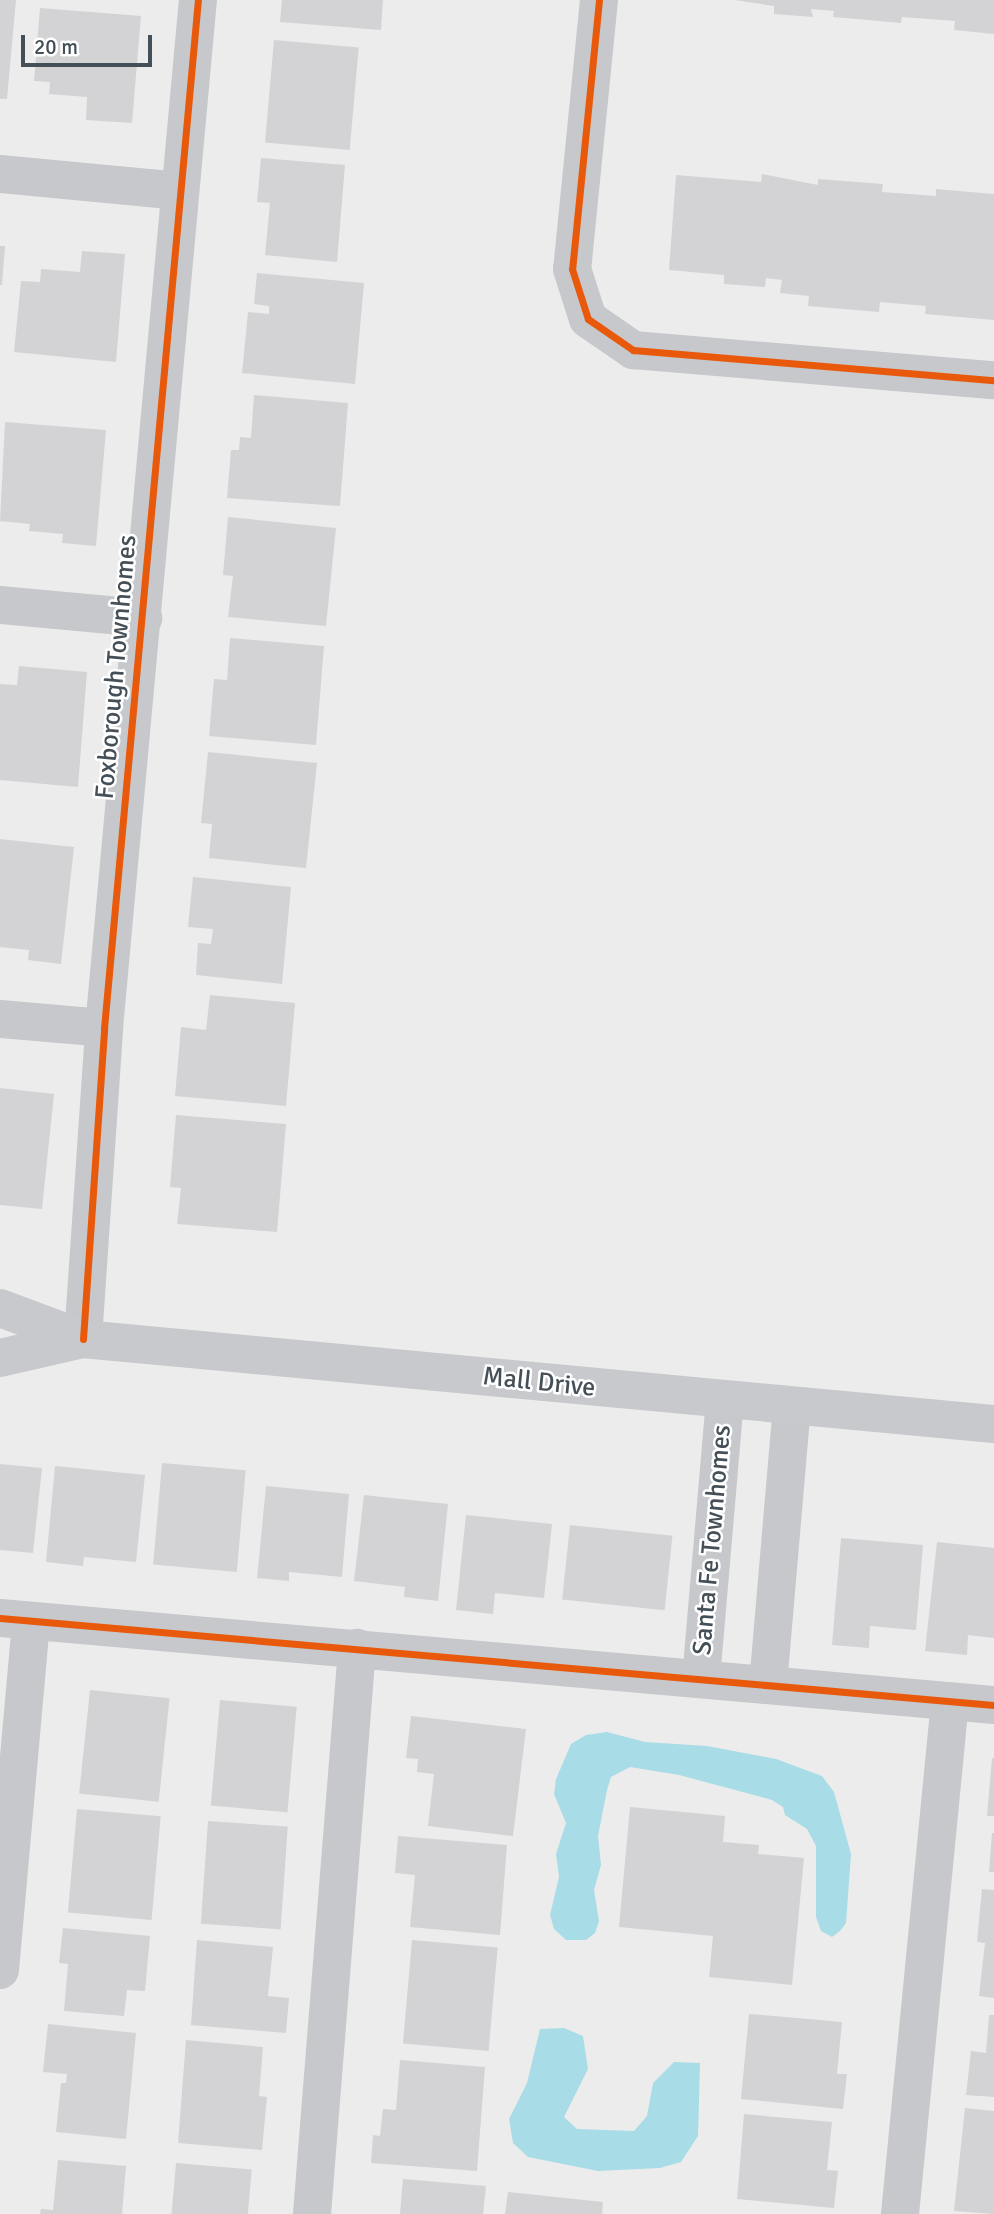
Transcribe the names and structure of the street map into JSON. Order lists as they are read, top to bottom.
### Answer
{
  "streets": {
    "main road": ["Mall Drive"],
    "street": ["Foxborough Townhomes", "Santa Fe Townhomes"]
  },
  "crossings": [
    ["Foxborough Townhomes", "Mall Drive"],
    ["Mall Drive", "Santa Fe Townhomes"]
  ],
  "scale_bar": "20 m"
}
